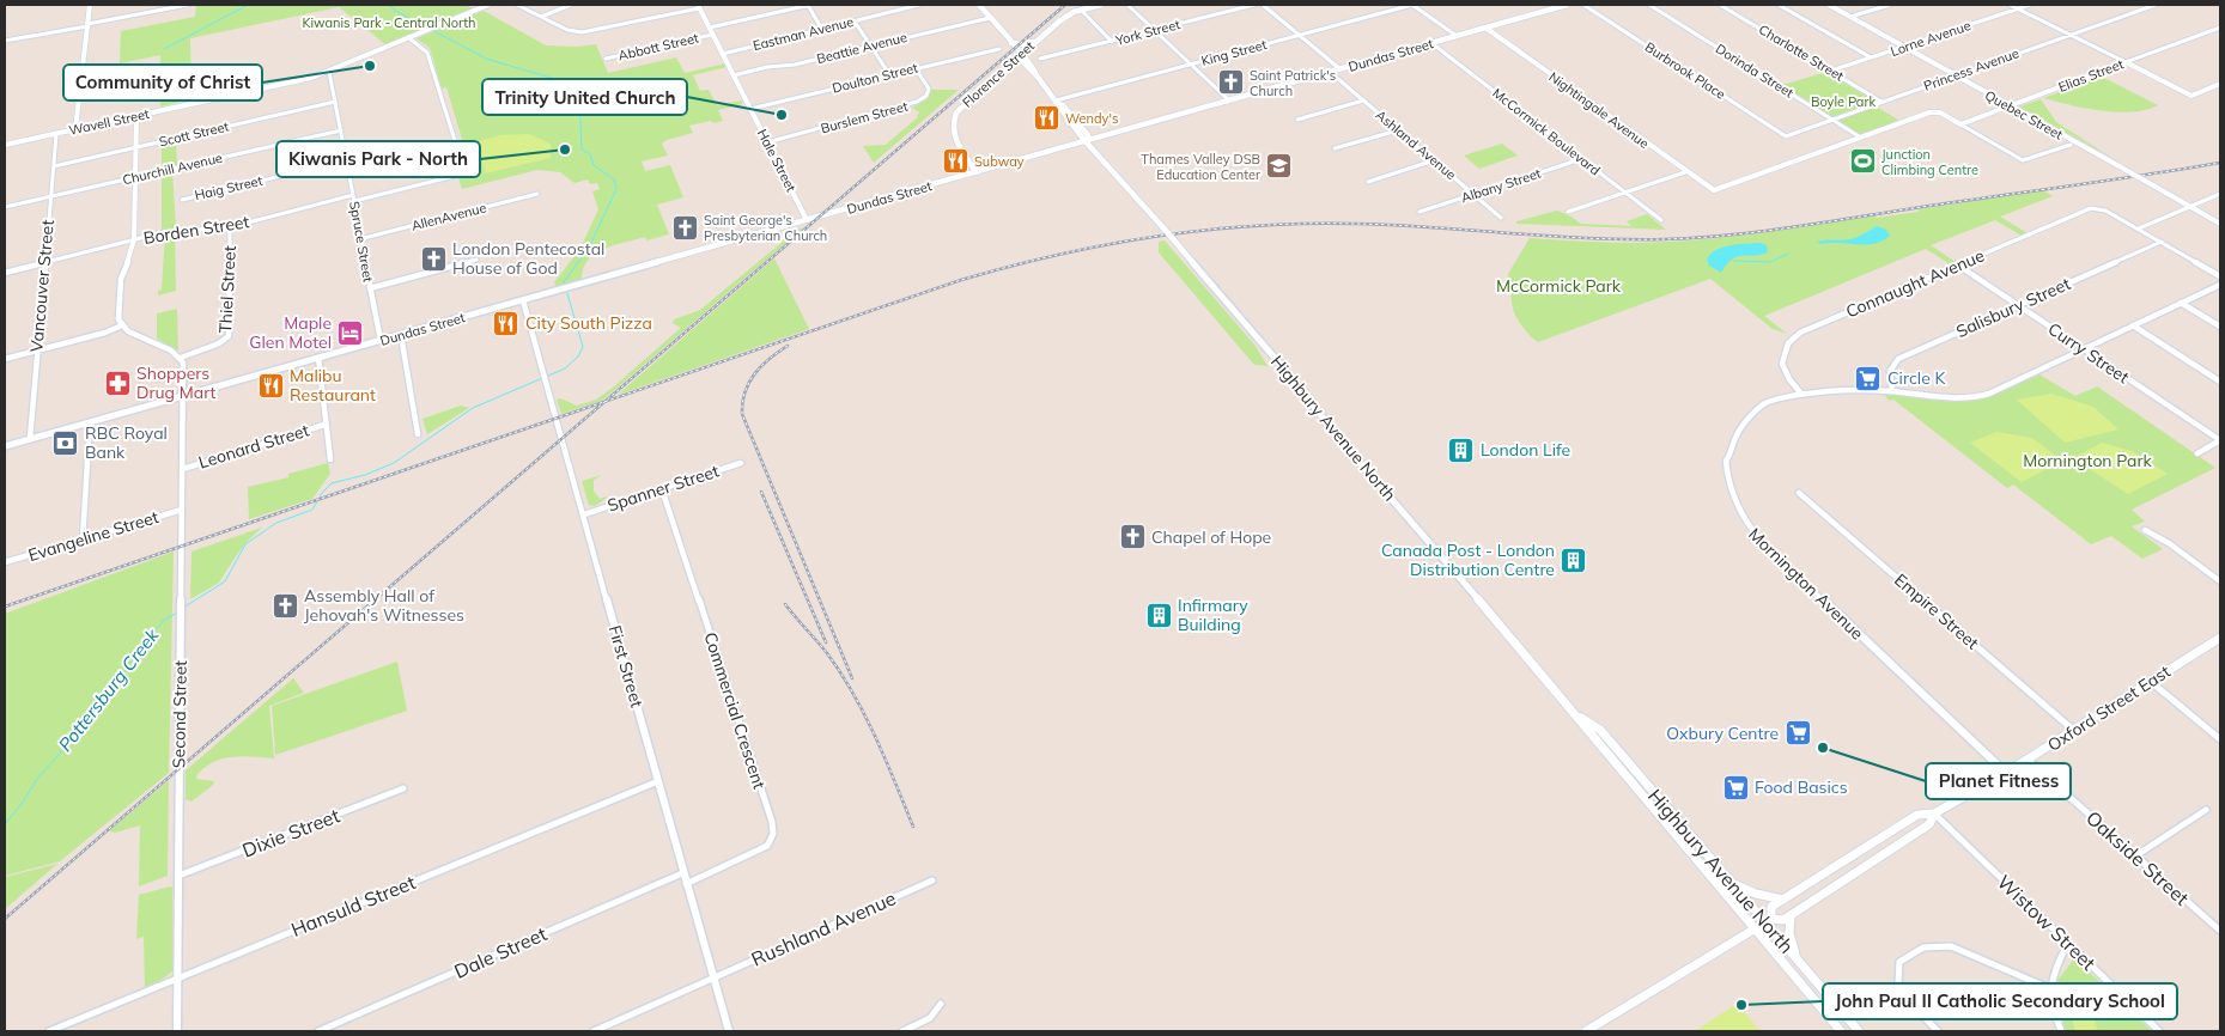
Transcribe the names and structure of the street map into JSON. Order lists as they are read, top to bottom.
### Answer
{
  "streets": {
    "main road": [
      "Dundas Street",
      "Florence Street",
      "Highbury Avenue North",
      "Oxford Street East"
    ],
    "street": [
      "York Street",
      "Eastman Avenue",
      "Lorne Avenue",
      "Abbott Street",
      "Beattie Avenue",
      "King Street",
      "Charlotte Street",
      "Princess Avenue",
      "Burbrook Place",
      "Dorinda Street",
      "Elias Street",
      "Doulton Street",
      "Nightingale Avenue",
      "Quebec Street",
      "Burslem Street",
      "Wavell Street",
      "McCormick Boulevard",
      "Scott Street",
      "Ashland Avenue",
      "Hale Street",
      "Churchill Avenue",
      "Albany Street",
      "Haig Street",
      "AllenAvenue",
      "Borden Street",
      "Spruce Street",
      "Connaught Avenue",
      "Vancouver Street",
      "Thiel Street",
      "Salisbury Street",
      "Curry Street",
      "Leonard Street",
      "Spanner Street",
      "Evangeline Street",
      "Mornington Avenue",
      "Empire Street",
      "First Street",
      "Commercial Crescent",
      "Second Street",
      "Dixie Street",
      "Oakside Street",
      "Hansuld Street",
      "Wistow Street",
      "Rushland Avenue",
      "Dale Street"
    ]
  },
  "crossings": [
    ["Eastman Avenue", "Hale Street"],
    ["Lorne Avenue", "Charlotte Street"],
    ["Lorne Avenue", "Quebec Street"],
    ["Abbott Street", "Hale Street"],
    ["Beattie Avenue", "Hale Street"],
    ["Beattie Avenue", "Highbury Avenue North"],
    ["King Street", "Highbury Avenue North"],
    ["Charlotte Street", "Princess Avenue"],
    ["Dundas Street", "Florence Street"],
    ["Dundas Street", "Nightingale Avenue"],
    ["Dundas Street", "McCormick Boulevard"],
    ["Dundas Street", "Ashland Avenue"],
    ["Dundas Street", "Hale Street"],
    ["Dundas Street", "Spruce Street"],
    ["Dundas Street", "Vancouver Street"],
    ["Dundas Street", "Highbury Avenue North"],
    ["Dundas Street", "First Street"],
    ["Dundas Street", "Second Street"],
    ["Princess Avenue", "Burbrook Place"],
    ["Princess Avenue", "Dorinda Street"],
    ["Princess Avenue", "Quebec Street"],
    ["Dorinda Street", "Nightingale Avenue"],
    ["Florence Street", "Highbury Avenue North"],
    ["Elias Street", "Quebec Street"],
    ["Doulton Street", "Burslem Street"],
    ["Doulton Street", "Hale Street"],
    ["Burslem Street", "Hale Street"],
    ["Wavell Street", "Borden Street"],
    ["Wavell Street", "Spruce Street"],
    ["Wavell Street", "Vancouver Street"],
    ["McCormick Boulevard", "Albany Street"],
    ["Scott Street", "Spruce Street"],
    ["Scott Street", "Vancouver Street"],
    ["Ashland Avenue", "Albany Street"],
    ["Churchill Avenue", "Spruce Street"],
    ["Churchill Avenue", "Vancouver Street"],
    ["Haig Street", "Spruce Street"],
    ["AllenAvenue", "Spruce Street"],
    ["Borden Street", "Spruce Street"],
    ["Borden Street", "Vancouver Street"],
    ["Borden Street", "Thiel Street"],
    ["Borden Street", "Second Street"],
    ["Connaught Avenue", "Curry Street"],
    ["Connaught Avenue", "Mornington Avenue"],
    ["Thiel Street", "Second Street"],
    ["Salisbury Street", "Curry Street"],
    ["Salisbury Street", "Mornington Avenue"],
    ["Curry Street", "Mornington Avenue"],
    ["Highbury Avenue North", "Oxford Street East"],
    ["Leonard Street", "Second Street"],
    ["Spanner Street", "First Street"],
    ["Spanner Street", "Commercial Crescent"],
    ["Evangeline Street", "Second Street"],
    ["Mornington Avenue", "Oxford Street East"],
    ["Empire Street", "Oxford Street East"],
    ["First Street", "Commercial Crescent"],
    ["First Street", "Hansuld Street"],
    ["First Street", "Rushland Avenue"],
    ["First Street", "Dale Street"],
    ["Oxford Street East", "Oakside Street"],
    ["Oxford Street East", "Wistow Street"],
    ["Second Street", "Dixie Street"],
    ["Second Street", "Hansuld Street"]
  ],
  "water": ["Pottersburg Creek"],
  "parks": [
    "Kiwanis Park - Central North",
    "Boyle Park",
    "McCormick Park",
    "Mornington Park"
  ],
  "places": {
    "other": [
      "Community of Christ",
      "Trinity United Church",
      "Kiwanis Park - North",
      "Planet Fitness",
      "John Paul II Catholic Secondary School"
    ],
    "church": [
      "Saint Patrick's Church",
      "Saint George's Presbyterian Church",
      "London Pentecostal House of God",
      "Chapel of Hope",
      "Assembly Hall of Jehovah's Witnesses"
    ],
    "restaurant": [
      "Wendy's",
      "Subway",
      "City South Pizza",
      "Malibu Restaurant"
    ],
    "sports": ["Junction Climbing Centre"],
    "school or university": ["Thames Valley DSB Education Center"],
    "hotel": ["Maple Glen Motel"],
    "supermarket": ["Circle K", "Oxbury Centre", "Food Basics"],
    "pharmacy": ["Shoppers Drug Mart"],
    "bank": ["RBC Royal Bank"],
    "building": ["London Life", "Canada Post - London Distribution Centre", "Infirmary Building"]
  }
}
